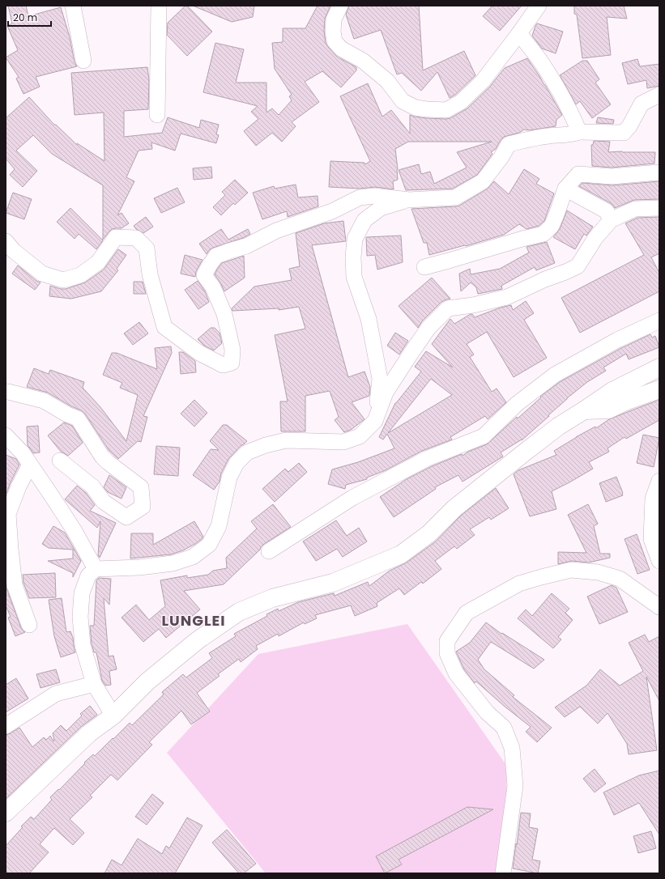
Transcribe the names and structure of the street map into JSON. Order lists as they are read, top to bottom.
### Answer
{
  "districts": ["LUNGLEI"],
  "scale_bar": "20 m"
}
